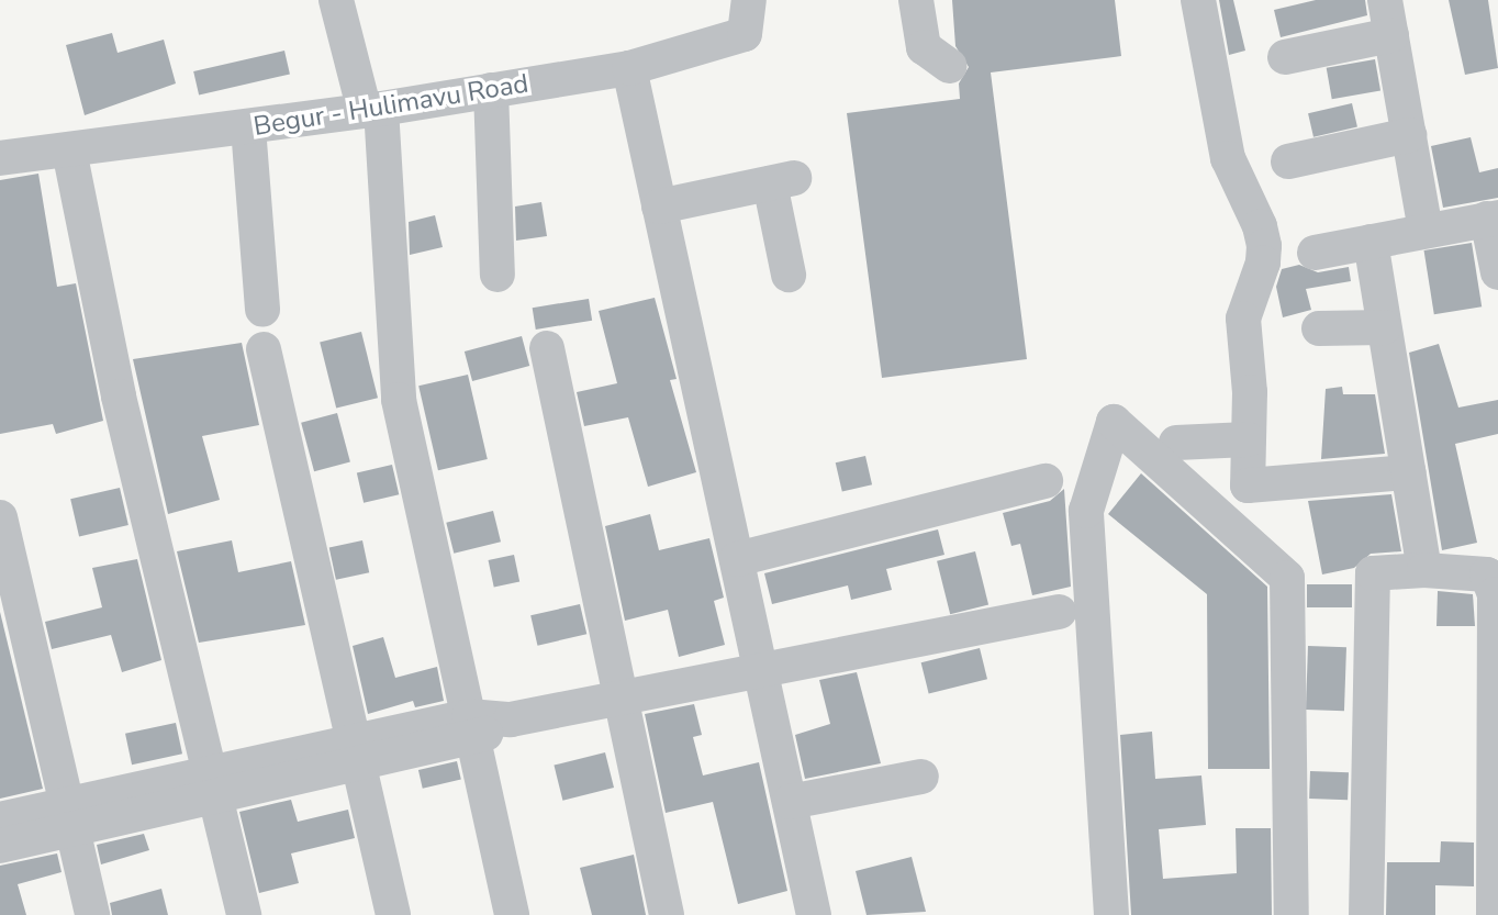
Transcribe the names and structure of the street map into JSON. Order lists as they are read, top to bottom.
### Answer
{
  "streets": {
    "street": ["Begur - Hulimavu Road"]
  }
}
